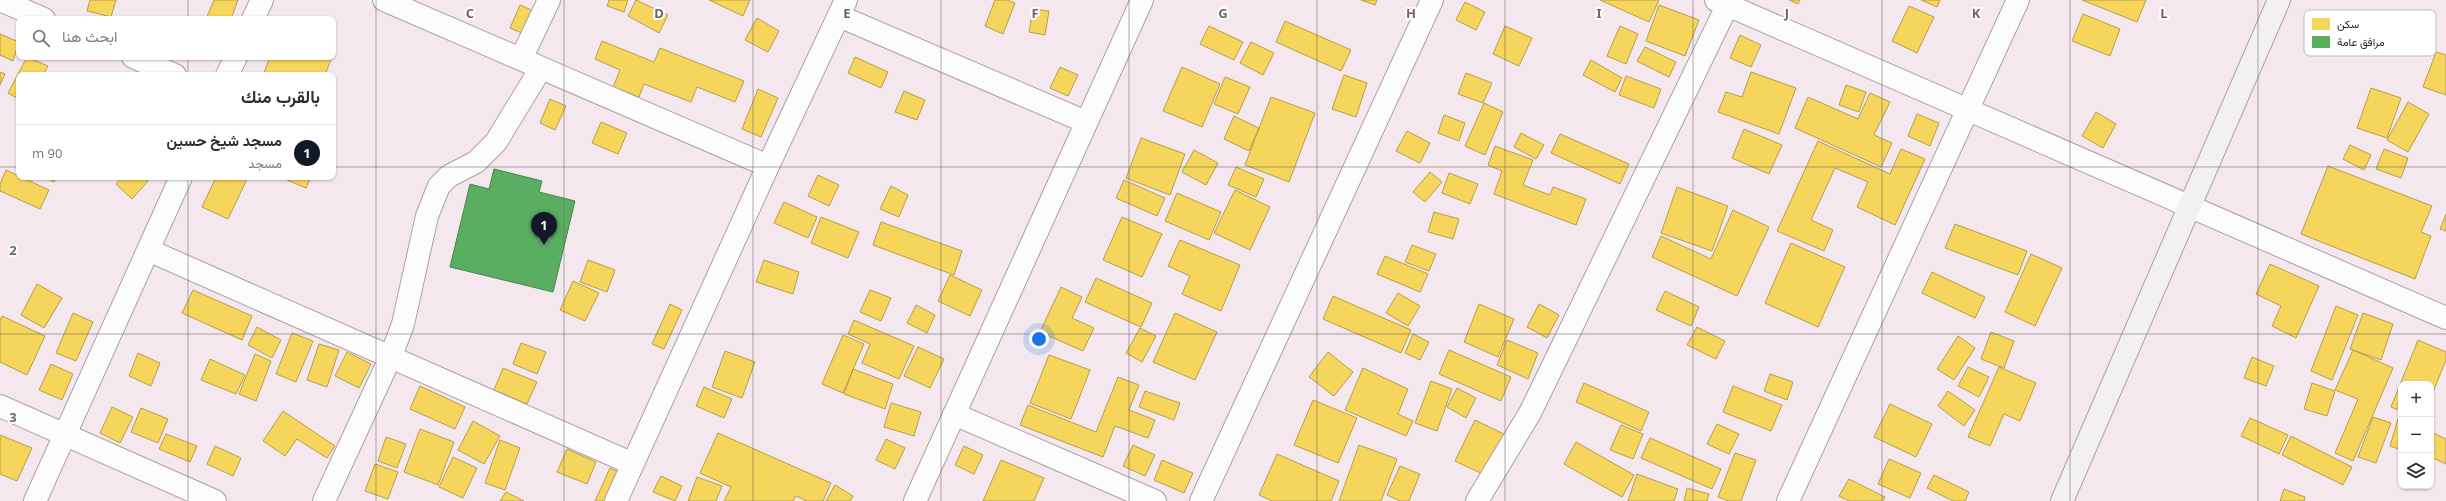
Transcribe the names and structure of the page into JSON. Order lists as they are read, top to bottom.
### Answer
{
  "legend": ["سكن", "مرافق عامة"],
  "page": {
    "search": "ابحث هنا",
    "heading": "بالقرب منك",
    "list": [
      {
        "mark": "1",
        "name": "مسجد شيخ حسين",
        "note": "مسجد",
        "value": "90 m"
      }
    ],
    "pins": "1",
    "map_buttons": ["+", "−"]
  },
  "grid": {
    "columns": [
      "C",
      "D",
      "E",
      "F",
      "G",
      "H",
      "I",
      "J",
      "K",
      "L"
    ],
    "rows": ["2", "3"]
  }
}
